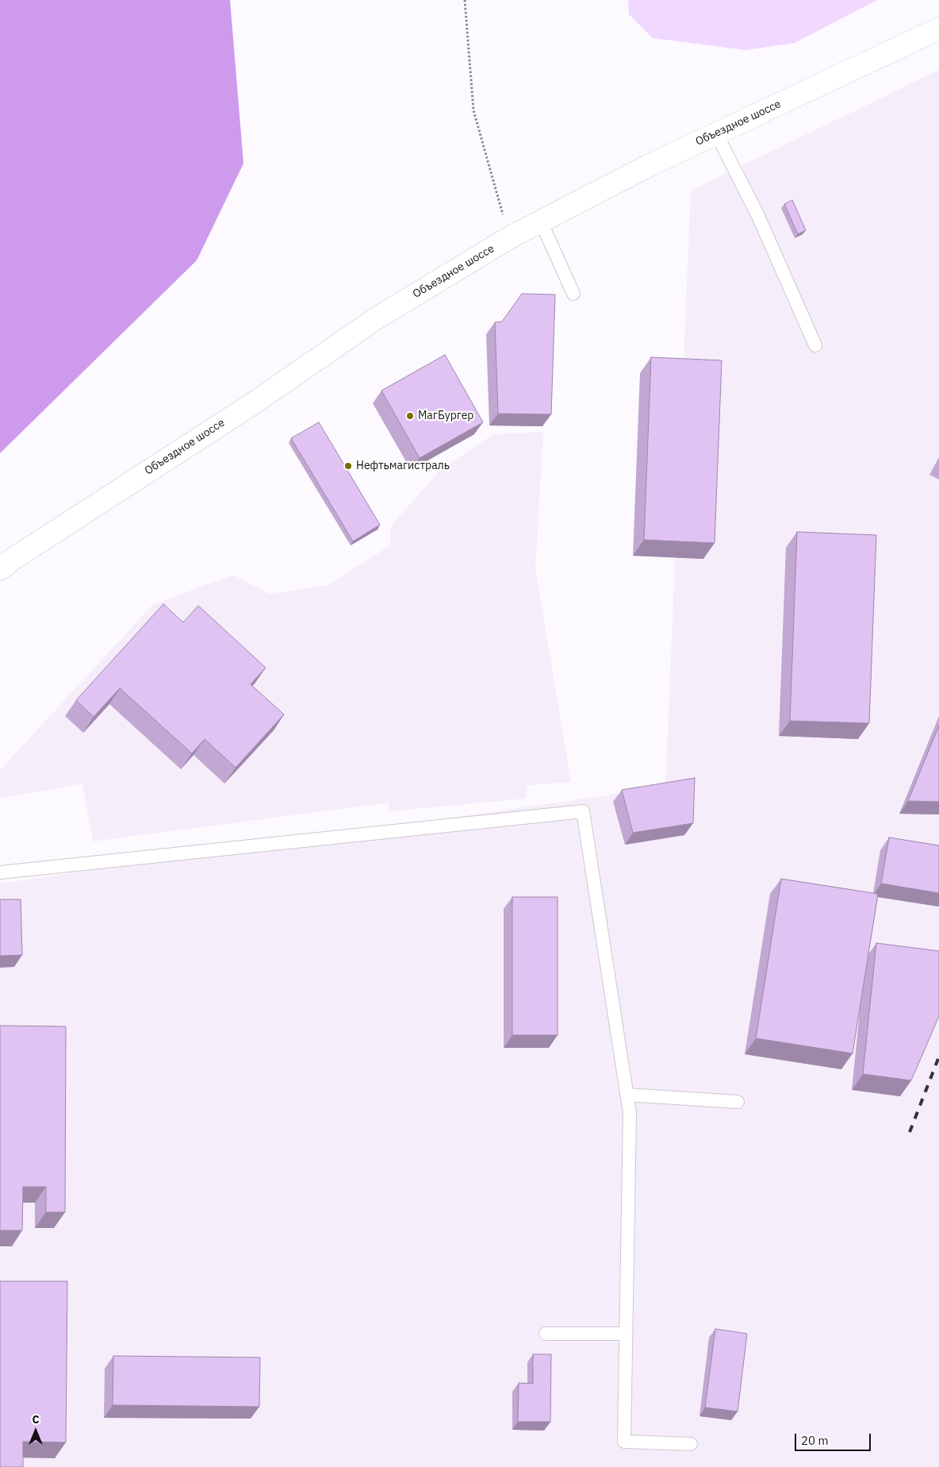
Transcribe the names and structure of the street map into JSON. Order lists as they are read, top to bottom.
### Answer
{
  "streets": {
    "main road": ["Объездное шоссе"]
  },
  "places": ["МагБургер", "Нефтьмагистраль"],
  "scale_bar": "20 m",
  "north": "top"
}
